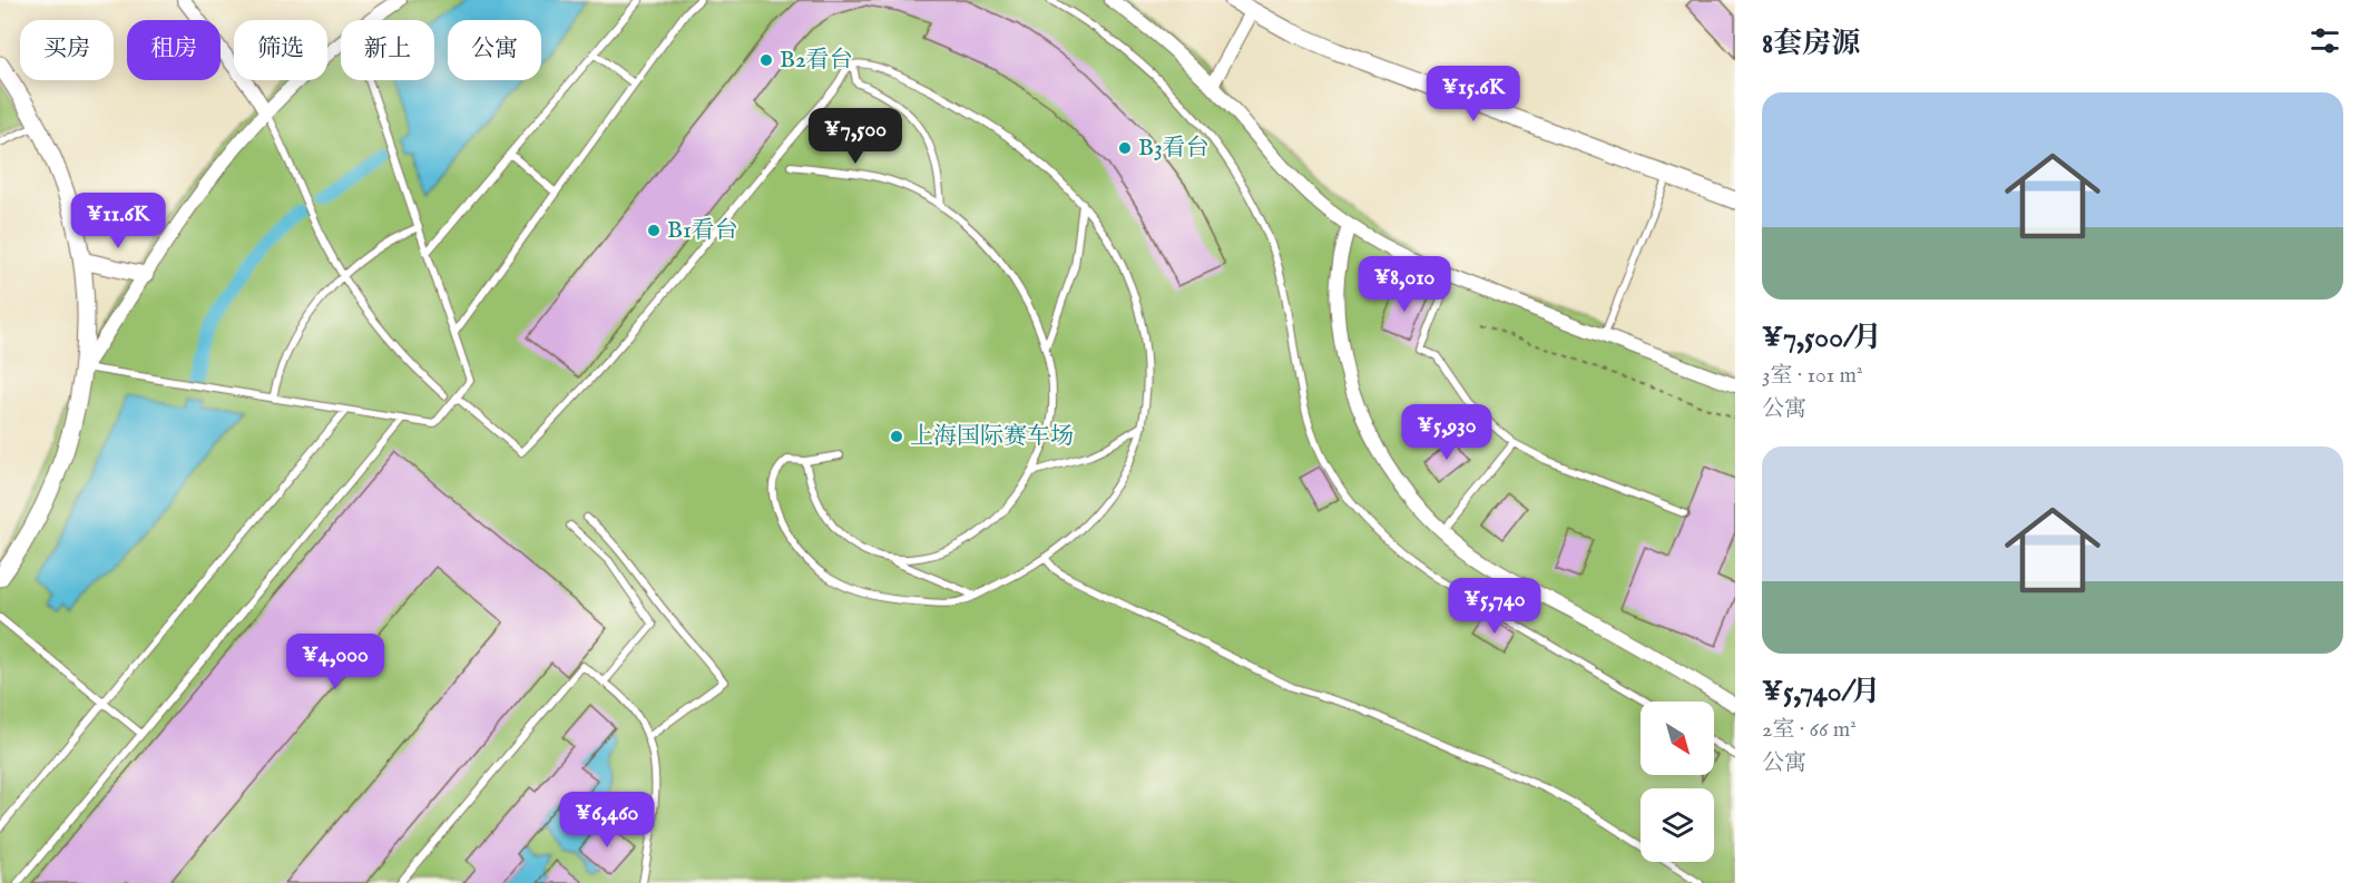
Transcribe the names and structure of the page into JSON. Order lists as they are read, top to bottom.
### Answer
{
  "places": [
    "B2看台",
    "B3看台",
    "B1看台",
    "上海国际赛车场"
  ],
  "north": "bottom right",
  "page": {
    "heading": "8套房源",
    "chip": [
      "买房",
      "租房",
      "筛选",
      "新上",
      "公寓"
    ],
    "price": [
      "¥15.6K",
      "¥7,500",
      "¥11.6K",
      "¥8,010",
      "¥5,930",
      "¥5,740",
      "¥4,000",
      "¥6,460"
    ],
    "list": [
      {
        "name": "¥7,500/月",
        "note": "3室 · 101 m² · 公寓"
      },
      {
        "name": "¥5,740/月",
        "note": "2室 · 66 m² · 公寓"
      }
    ]
  }
}
